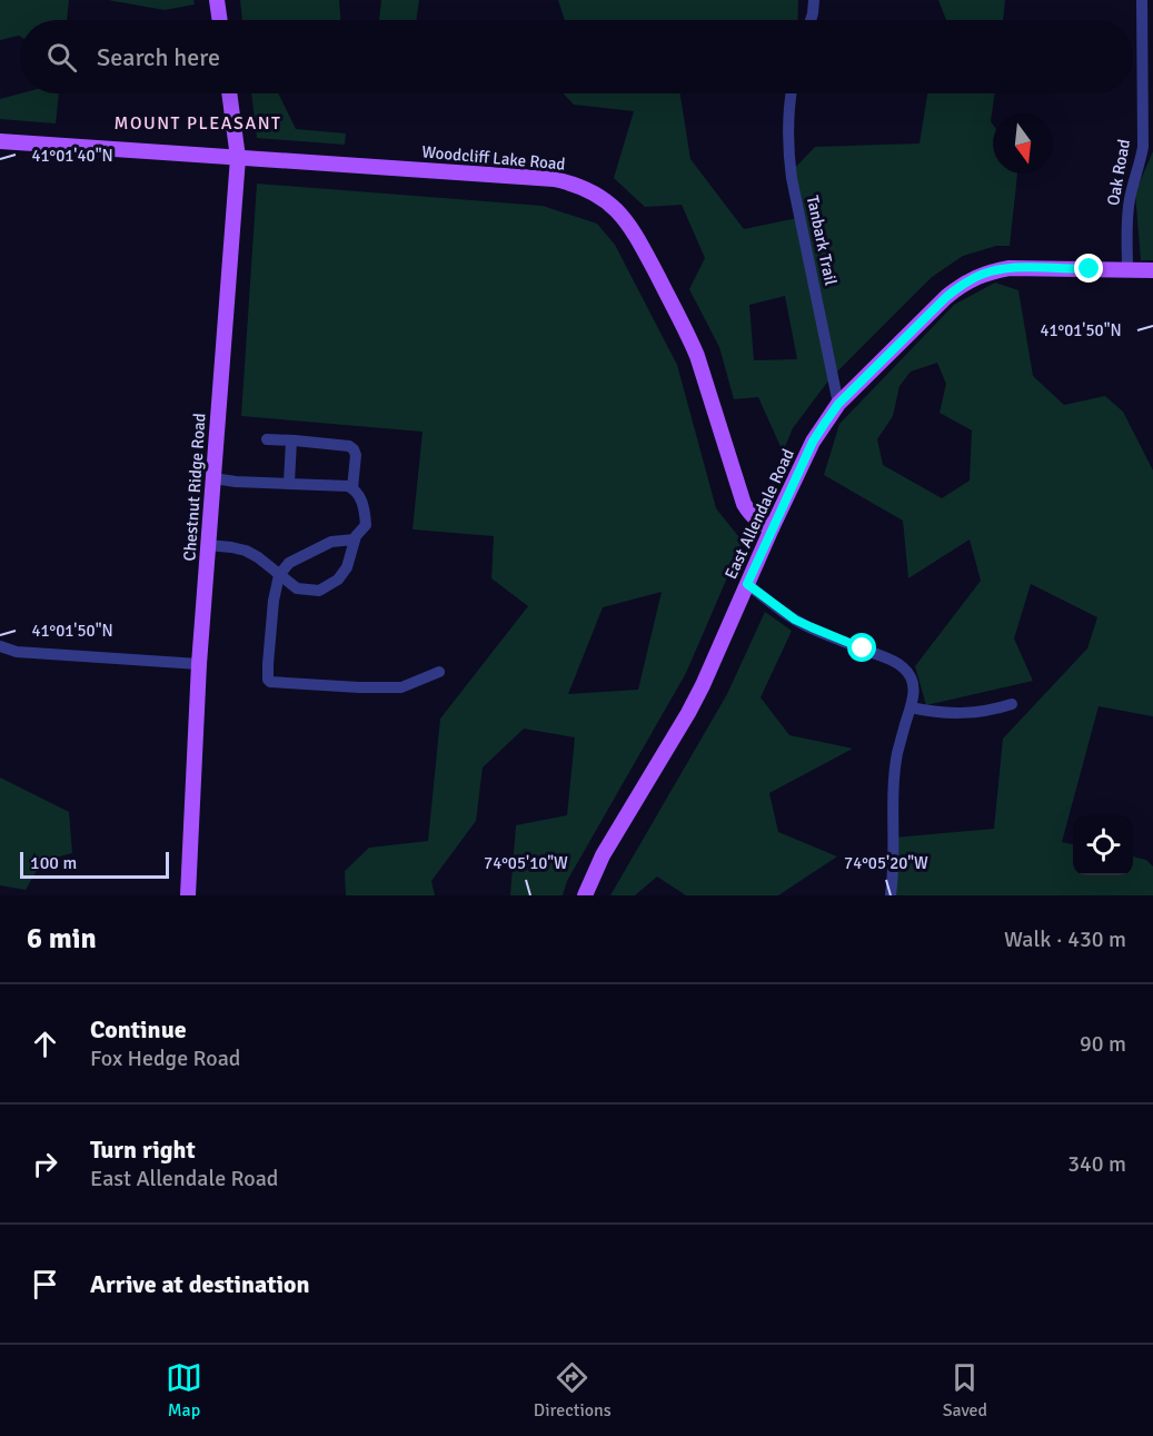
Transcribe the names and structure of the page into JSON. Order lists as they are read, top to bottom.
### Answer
{
  "streets": {
    "main road": ["Woodcliff Lake Road", "Chestnut Ridge Road", "East Allendale Road"],
    "street": ["Oak Road", "Tanbark Trail"]
  },
  "crossings": [
    ["Woodcliff Lake Road", "Chestnut Ridge Road"],
    ["Woodcliff Lake Road", "East Allendale Road"],
    ["Oak Road", "East Allendale Road"],
    ["Tanbark Trail", "East Allendale Road"]
  ],
  "districts": ["MOUNT PLEASANT"],
  "scale_bar": "100 m",
  "north": "bottom",
  "page": {
    "search": "Search here",
    "scale": "100 m",
    "heading": ["6 min", "Walk · 430 m"],
    "list": [
      ["Continue", "Fox Hedge Road", "90 m"],
      ["Turn right", "East Allendale Road", "340 m"],
      "Arrive at destination"
    ],
    "nav": ["Map", "Directions", "Saved"]
  },
  "coordinates": [
    "41°01'40\"N",
    "41°01'50\"N",
    "74°05'10\"W",
    "74°05'20\"W"
  ]
}
